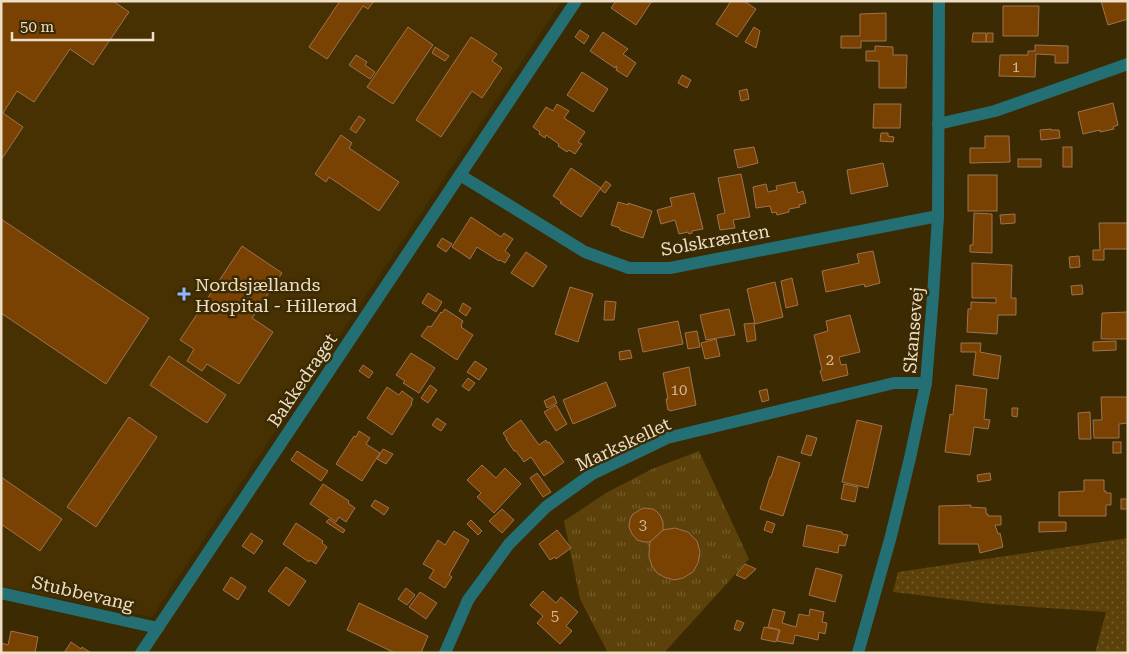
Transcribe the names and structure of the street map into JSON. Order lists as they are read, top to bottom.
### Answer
{
  "streets": {
    "street": [
      "Solskrænten",
      "Skansevej",
      "Bakkedraget",
      "Markskellet",
      "Stubbevang"
    ]
  },
  "crossings": [
    ["Solskrænten", "Skansevej"],
    ["Solskrænten", "Bakkedraget"],
    ["Skansevej", "Markskellet"],
    ["Bakkedraget", "Stubbevang"]
  ],
  "places": {
    "health": ["Nordsjællands Hospital - Hillerød"]
  },
  "house_numbers": [
    "1",
    "2",
    "10",
    "3",
    "5"
  ],
  "scale_bar": "50 m"
}
